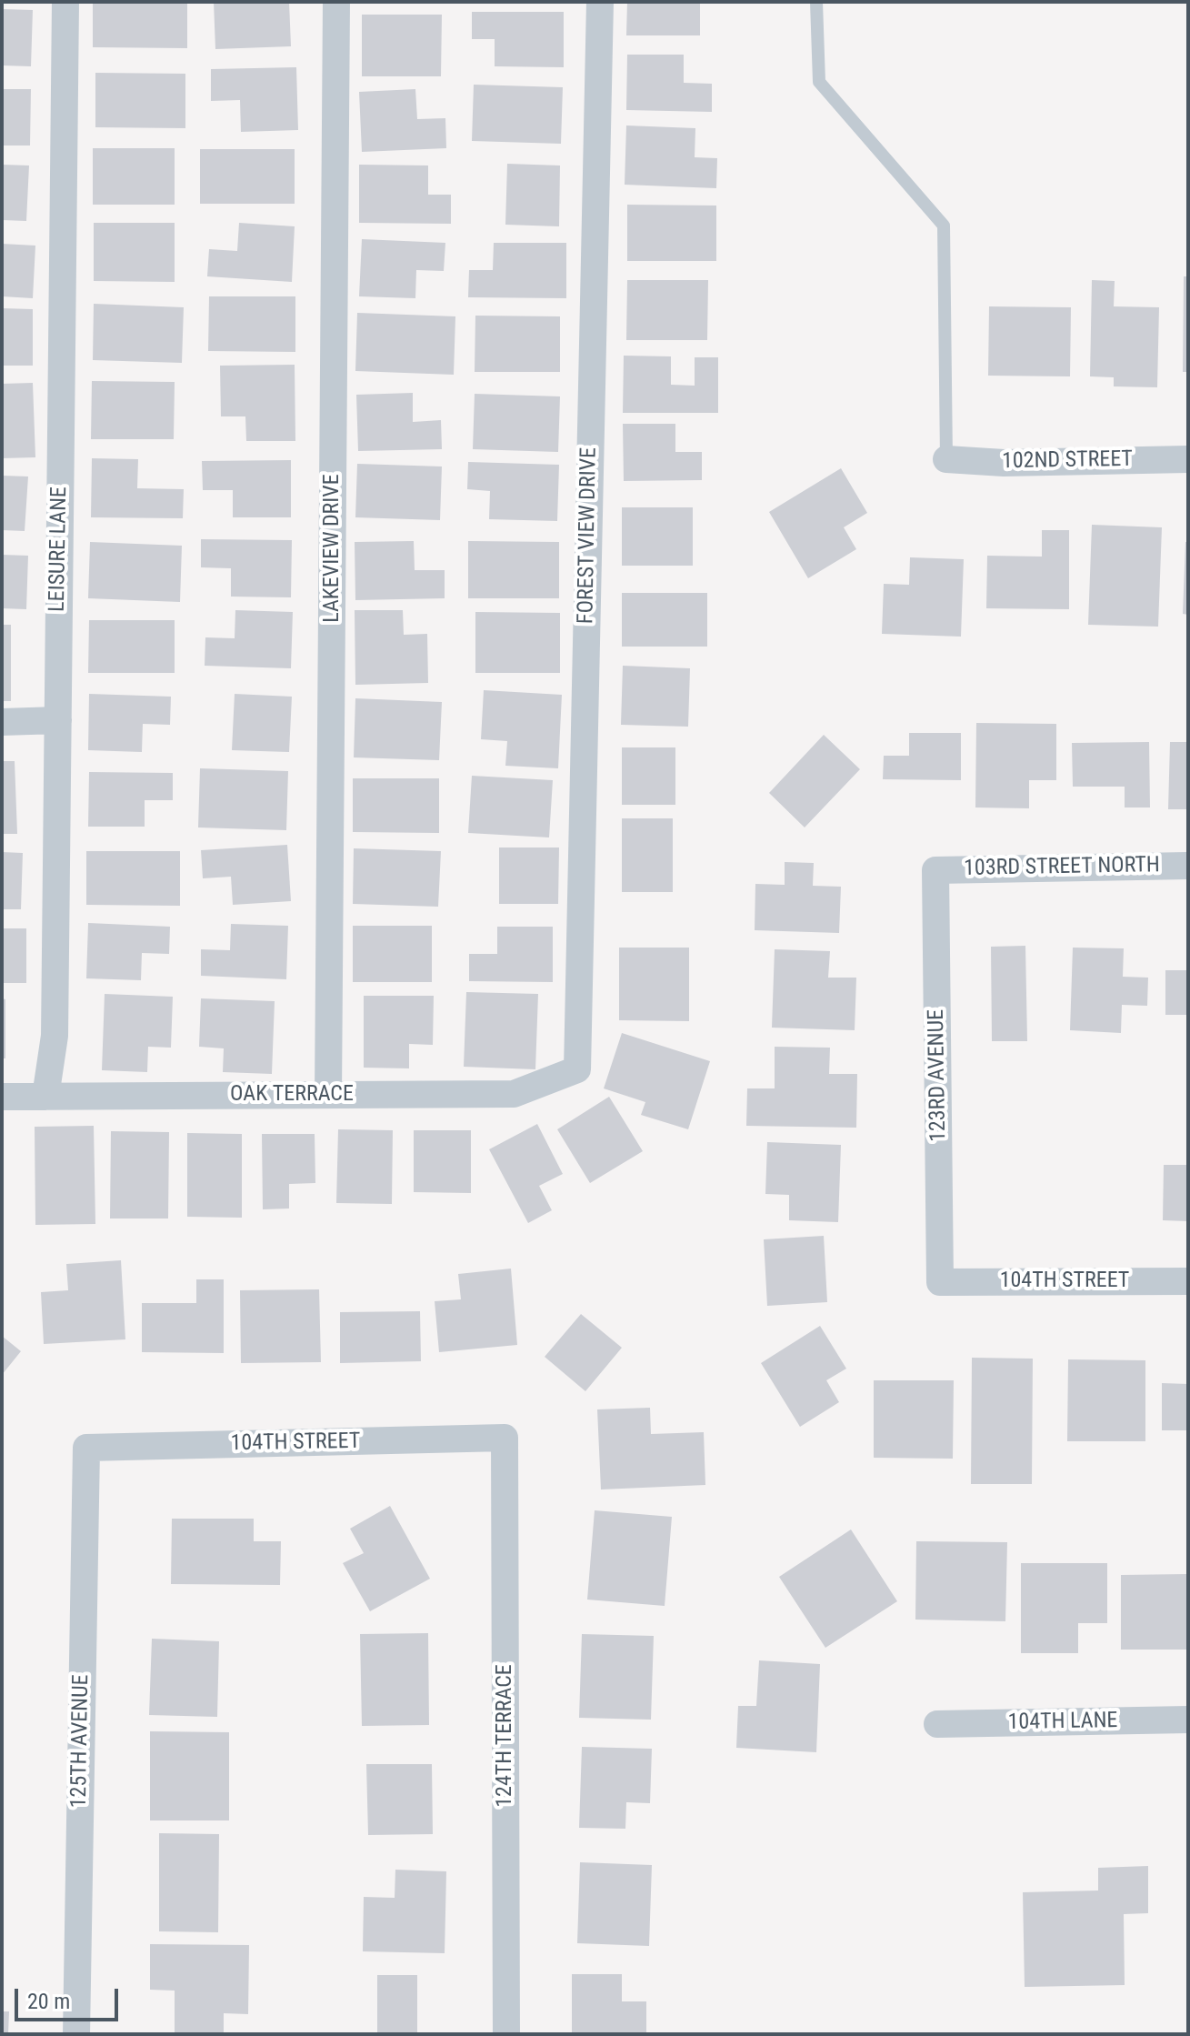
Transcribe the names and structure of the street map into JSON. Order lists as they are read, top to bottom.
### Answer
{
  "streets": {
    "street": [
      "102ND STREET",
      "FOREST VIEW DRIVE",
      "LAKEVIEW DRIVE",
      "LEISURE LANE",
      "103RD STREET NORTH",
      "123RD AVENUE",
      "OAK TERRACE",
      "104TH STREET",
      "104TH LANE",
      "124TH TERRACE",
      "125TH AVENUE"
    ]
  },
  "crossings": [
    ["FOREST VIEW DRIVE", "OAK TERRACE"],
    ["LAKEVIEW DRIVE", "OAK TERRACE"],
    ["LEISURE LANE", "OAK TERRACE"],
    ["103RD STREET NORTH", "123RD AVENUE"],
    ["123RD AVENUE", "104TH STREET"],
    ["104TH STREET", "124TH TERRACE"],
    ["104TH STREET", "125TH AVENUE"]
  ],
  "scale_bar": "20 m"
}
